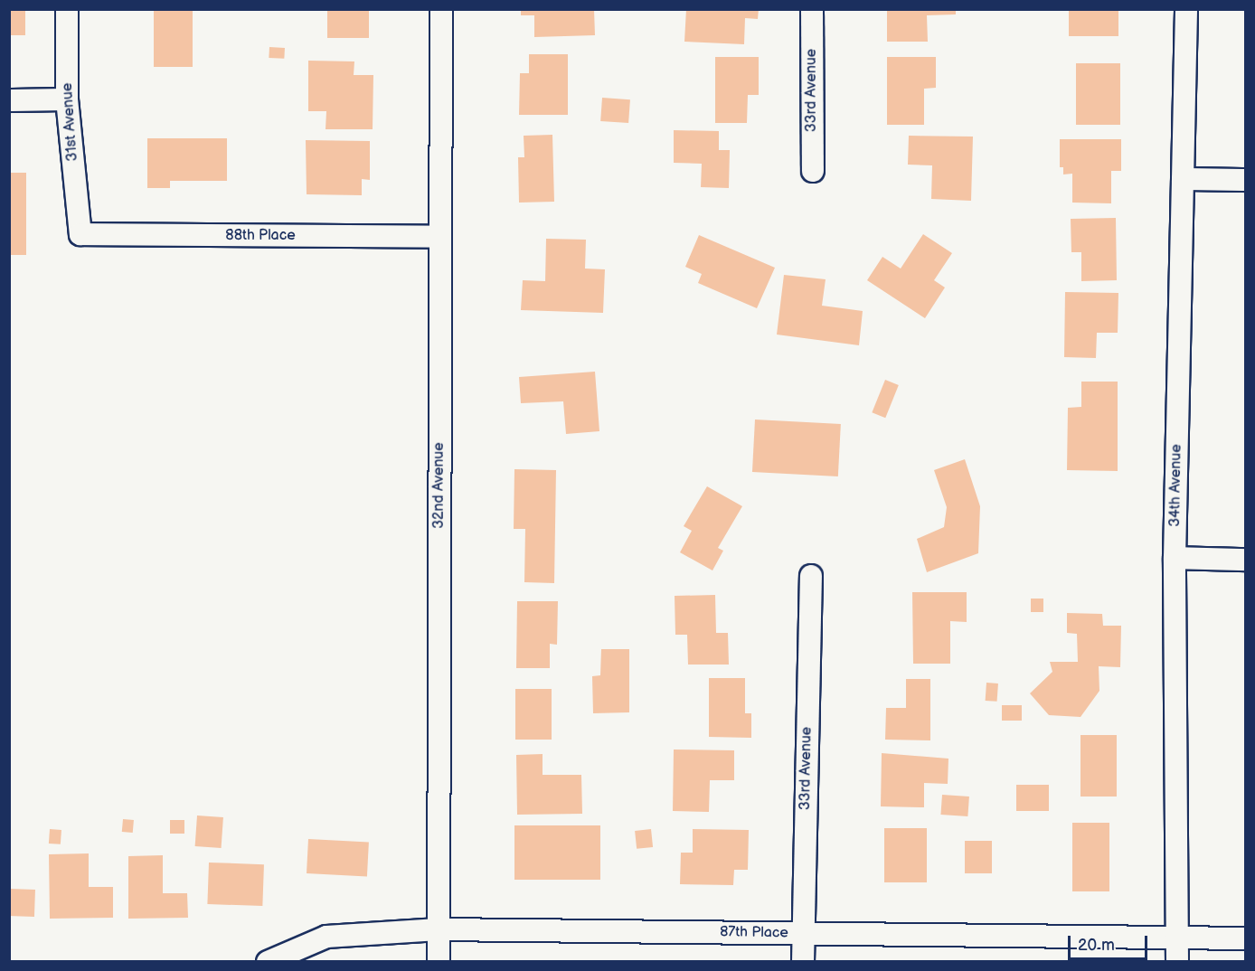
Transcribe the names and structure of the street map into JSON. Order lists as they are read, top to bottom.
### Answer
{
  "streets": {
    "street": [
      "33rd Avenue",
      "31st Avenue",
      "88th Place",
      "32nd Avenue",
      "34th Avenue",
      "87th Place"
    ]
  },
  "crossings": [
    ["33rd Avenue", "87th Place"],
    ["31st Avenue", "88th Place"],
    ["88th Place", "32nd Avenue"],
    ["32nd Avenue", "87th Place"],
    ["34th Avenue", "87th Place"]
  ],
  "scale_bar": "20 m"
}
